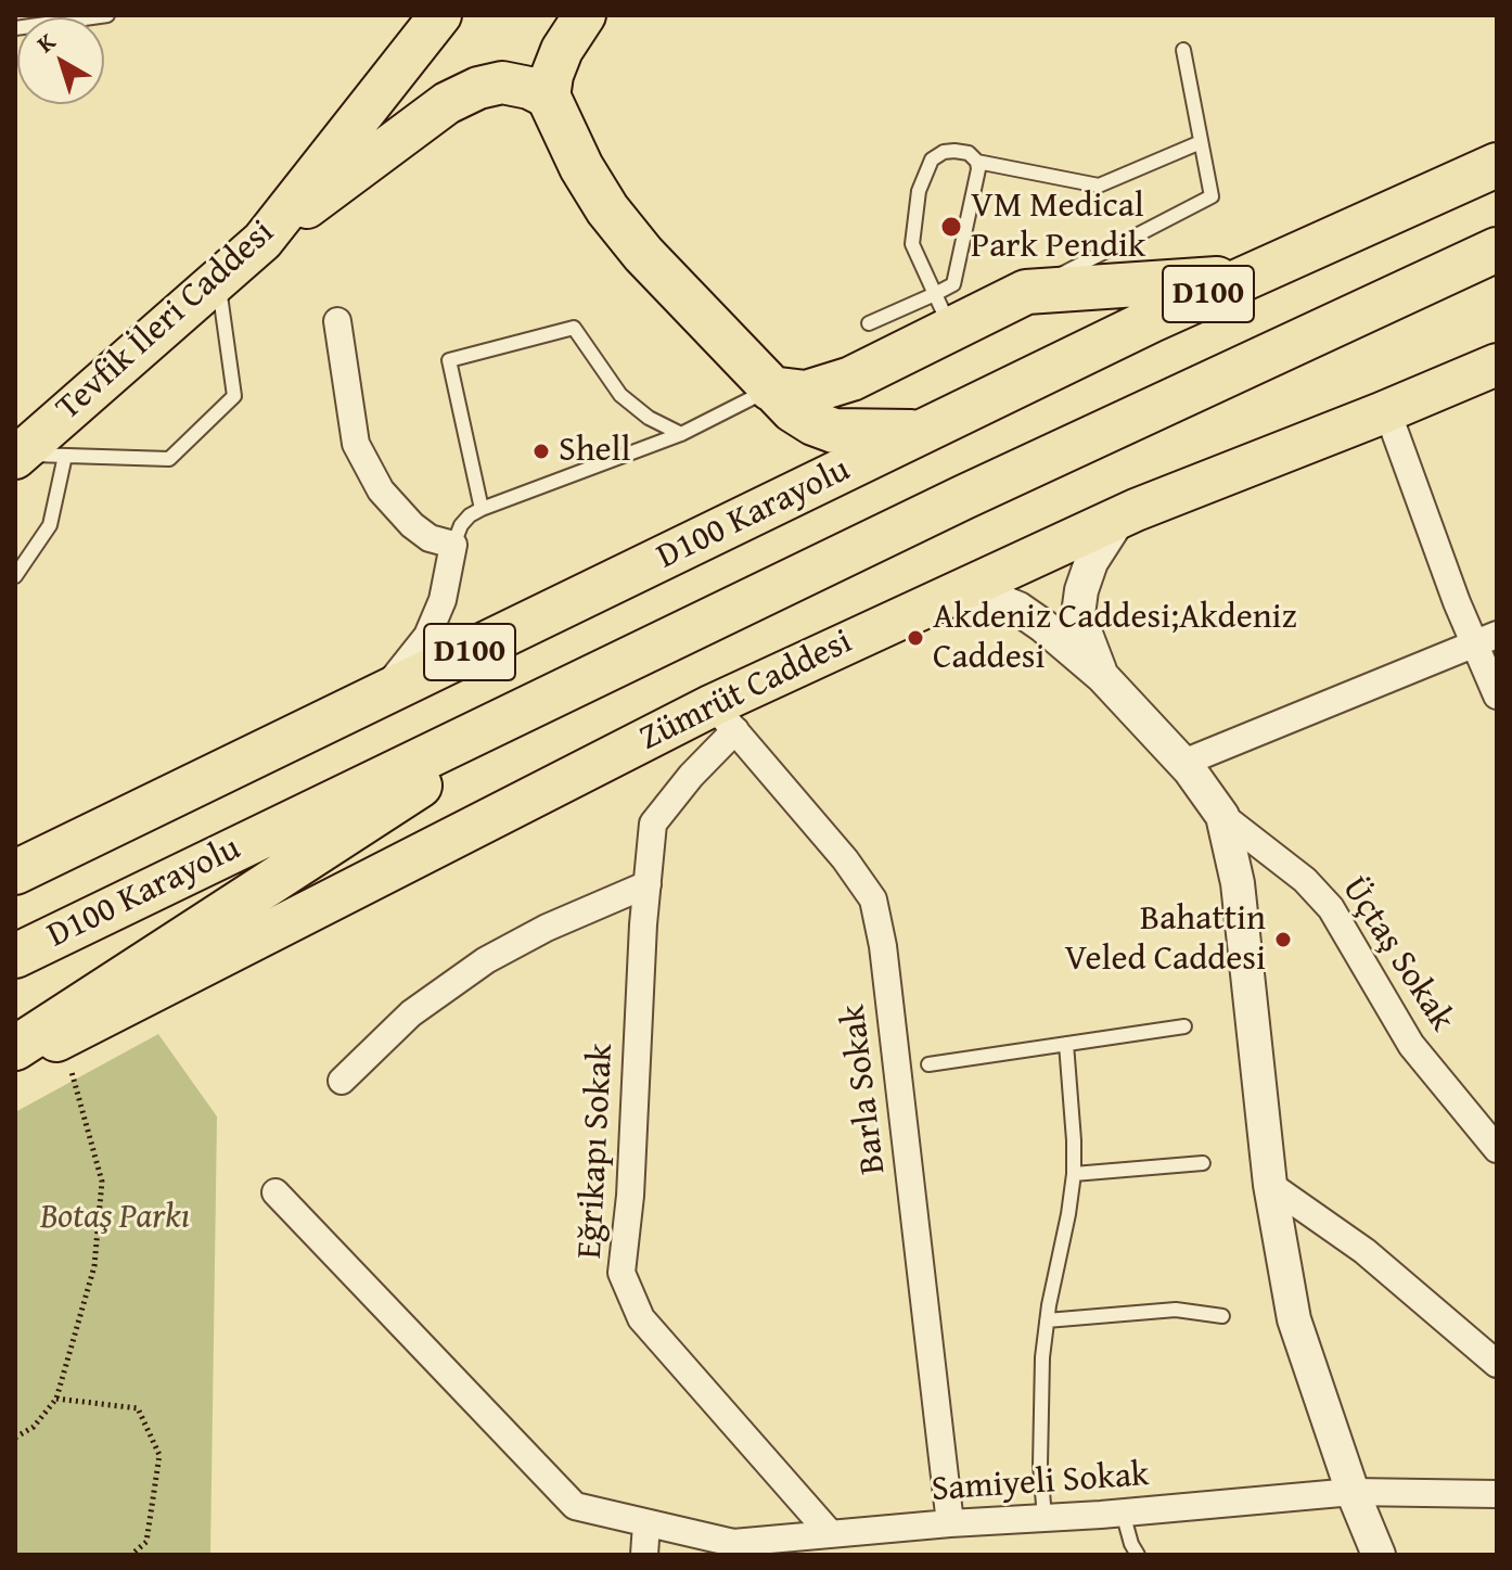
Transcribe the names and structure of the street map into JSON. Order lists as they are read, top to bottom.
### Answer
{
  "streets": {
    "highway": ["D100", "D100 Karayolu"],
    "main road": ["Tevfik İleri Caddesi", "Zümrüt Caddesi"],
    "street": [
      "Üçtaş Sokak",
      "Barla Sokak",
      "Eğrikapı Sokak",
      "Samiyeli Sokak"
    ]
  },
  "crossings": [
    ["Zümrüt Caddesi", "Barla Sokak"],
    ["Zümrüt Caddesi", "Eğrikapı Sokak"],
    ["Barla Sokak", "Eğrikapı Sokak"],
    ["Barla Sokak", "Samiyeli Sokak"],
    ["Eğrikapı Sokak", "Samiyeli Sokak"]
  ],
  "parks": ["Botaş Parkı"],
  "places": [
    "VM Medical Park Pendik",
    "Shell",
    "Akdeniz Caddesi;Akdeni̇z Caddesi̇",
    "Bahattin Veled Caddesi"
  ],
  "north": "top left"
}
